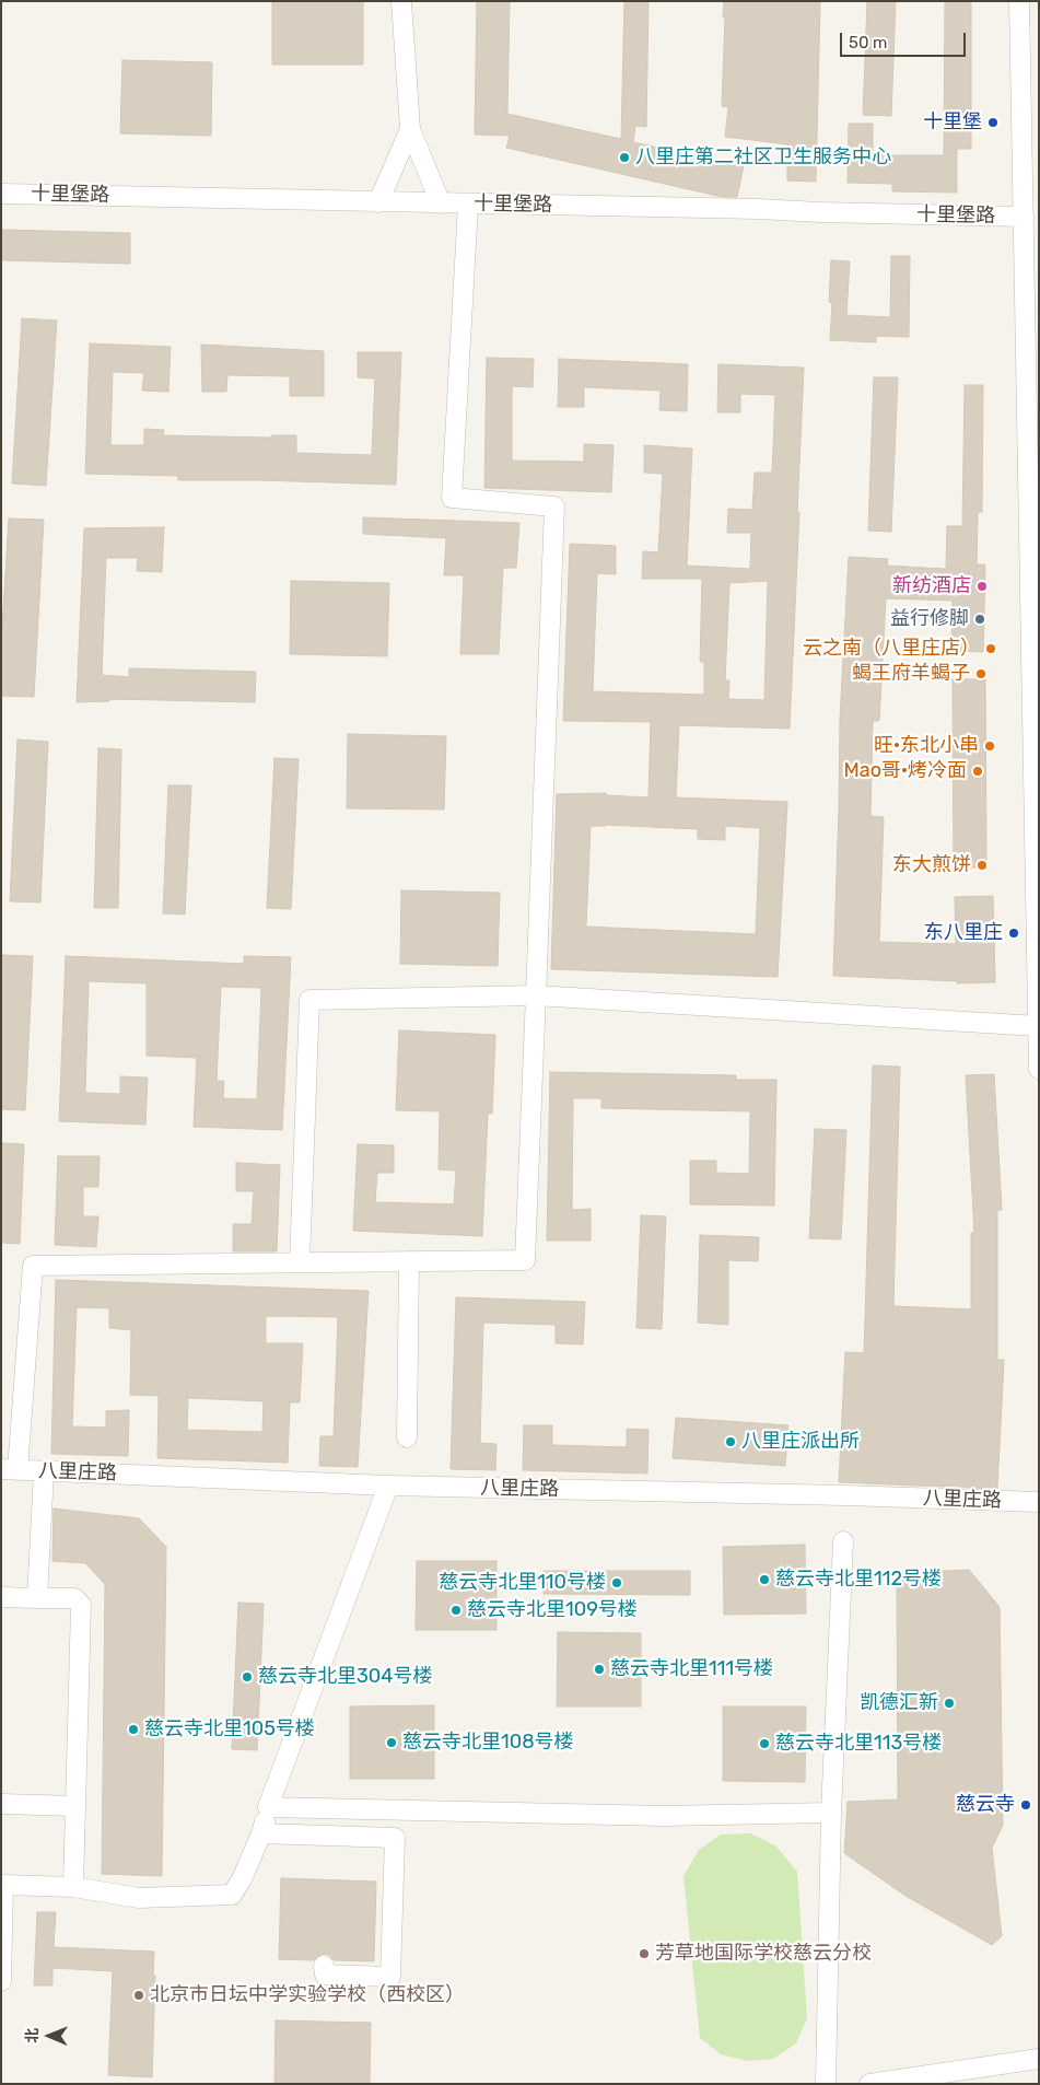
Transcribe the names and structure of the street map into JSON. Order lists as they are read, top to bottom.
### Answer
{
  "streets": {
    "street": ["十里堡路", "八里庄路"]
  },
  "places": [
    "十里堡",
    "八里庄第二社区卫生服务中心",
    "新纺酒店",
    "益行修脚",
    "云之南（八里庄店）",
    "蝎王府羊蝎子",
    "旺·东北小串",
    "Mao哥·烤冷面",
    "东大煎饼",
    "东八里庄",
    "八里庄派出所",
    "慈云寺北里112号楼",
    "慈云寺北里110号楼",
    "慈云寺北里109号楼",
    "慈云寺北里111号楼",
    "慈云寺北里304号楼",
    "凯德汇新",
    "慈云寺北里105号楼",
    "慈云寺北里108号楼",
    "慈云寺北里113号楼",
    "慈云寺",
    "芳草地国际学校慈云分校",
    "北京市日坛中学实验学校（西校区）"
  ],
  "scale_bar": "50 m",
  "north": "left"
}
